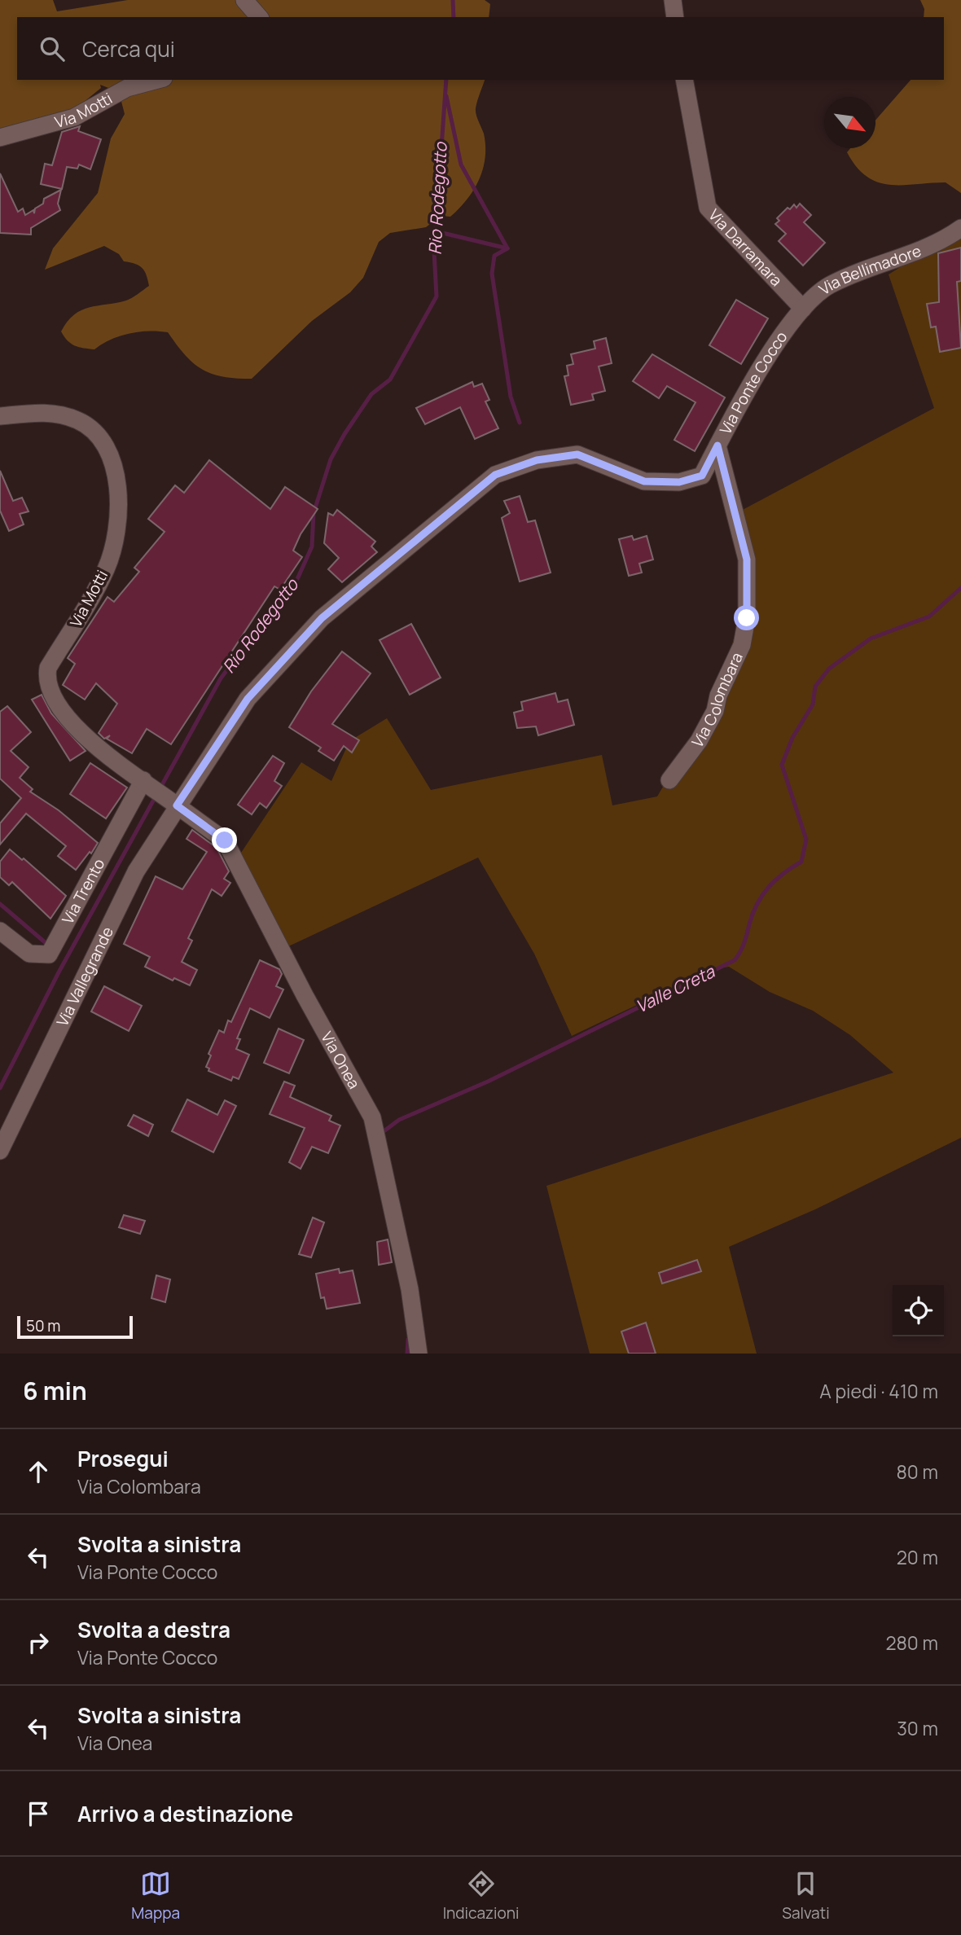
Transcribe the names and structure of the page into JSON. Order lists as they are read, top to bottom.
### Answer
{
  "streets": {
    "street": [
      "Via Motti",
      "Via Darramara",
      "Via Bellimadore",
      "Via Ponte Cocco",
      "Via Colombara",
      "Via Trento",
      "Via Vallegrande",
      "Via Onea"
    ]
  },
  "crossings": [
    ["Via Motti", "Via Ponte Cocco"],
    ["Via Motti", "Via Trento"],
    ["Via Motti", "Via Vallegrande"],
    ["Via Motti", "Via Onea"],
    ["Via Darramara", "Via Bellimadore"],
    ["Via Bellimadore", "Via Ponte Cocco"],
    ["Via Ponte Cocco", "Via Colombara"],
    ["Via Ponte Cocco", "Via Vallegrande"],
    ["Via Ponte Cocco", "Via Onea"],
    ["Via Vallegrande", "Via Onea"]
  ],
  "water": ["Rio Rodegotto", "Valle Creta"],
  "scale_bar": "50 m",
  "north": "bottom right",
  "page": {
    "search": "Cerca qui",
    "scale": "50 m",
    "heading": ["6 min", "A piedi · 410 m"],
    "list": [
      ["Prosegui", "Via Colombara", "80 m"],
      ["Svolta a sinistra", "Via Ponte Cocco", "20 m"],
      ["Svolta a destra", "Via Ponte Cocco", "280 m"],
      ["Svolta a sinistra", "Via Onea", "30 m"],
      "Arrivo a destinazione"
    ],
    "nav": ["Mappa", "Indicazioni", "Salvati"]
  }
}
